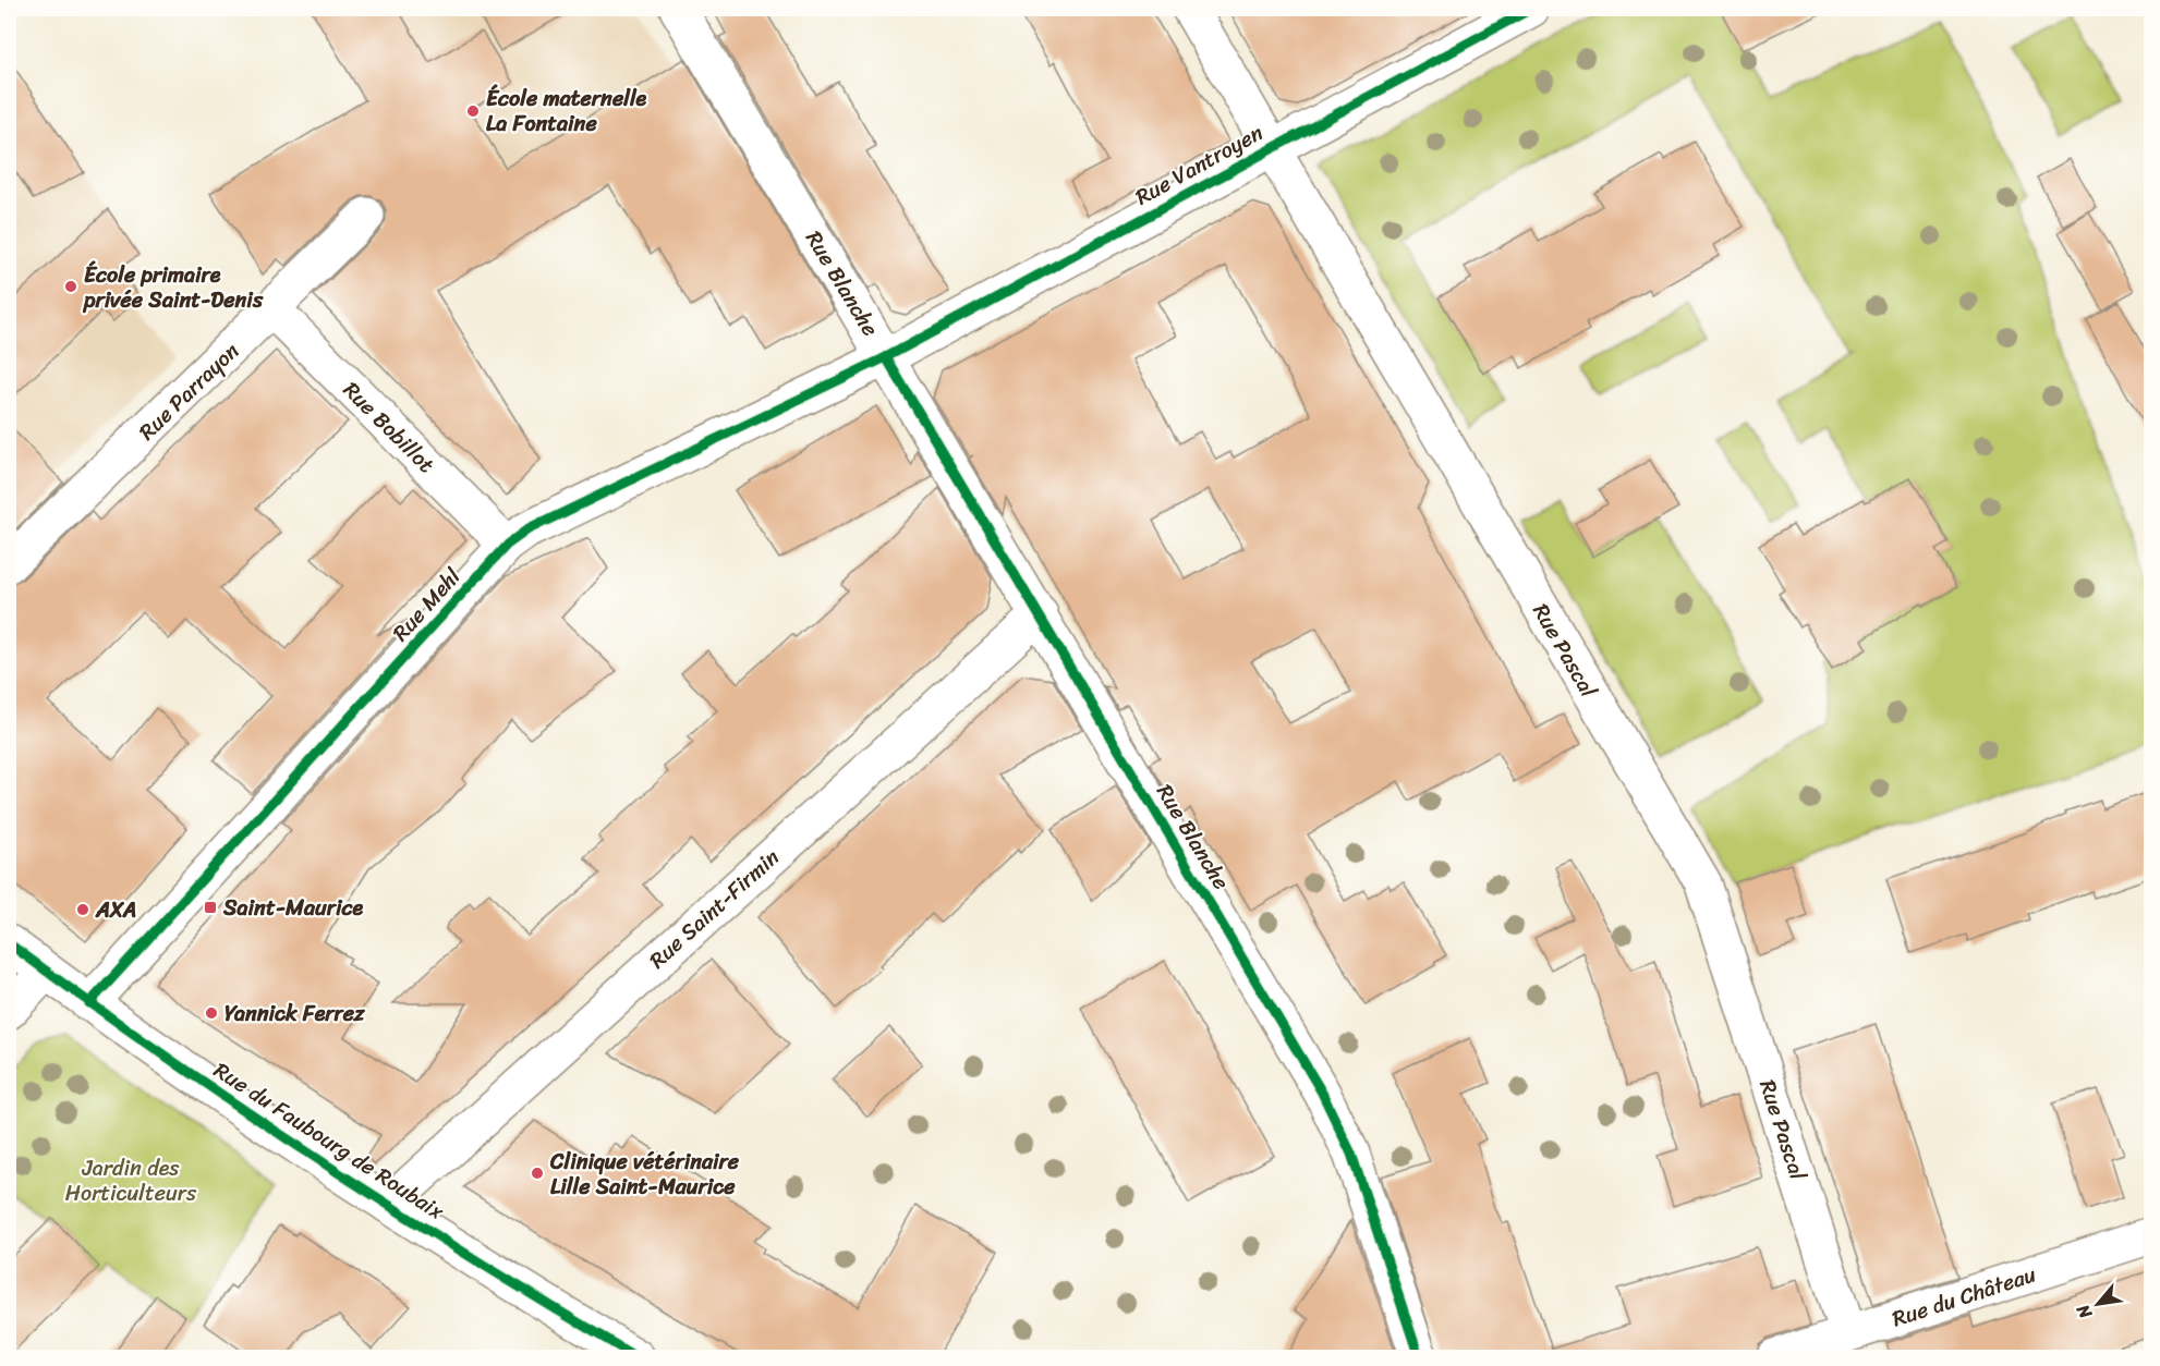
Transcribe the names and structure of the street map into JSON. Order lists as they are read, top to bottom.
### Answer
{
  "streets": {
    "street": [
      "Rue Vantroyen",
      "Rue Blanche",
      "Rue Parrayon",
      "Rue Bobillot",
      "Rue Mehl",
      "Rue Pascal",
      "Rue Saint-Firmin",
      "Rue du Faubourg de Roubaix",
      "Rue du Château"
    ]
  },
  "crossings": [
    ["Rue Vantroyen", "Rue Blanche"],
    ["Rue Vantroyen", "Rue Mehl"],
    ["Rue Vantroyen", "Rue Pascal"],
    ["Rue Blanche", "Rue Mehl"],
    ["Rue Blanche", "Rue Saint-Firmin"],
    ["Rue Parrayon", "Rue Bobillot"],
    ["Rue Bobillot", "Rue Mehl"],
    ["Rue Mehl", "Rue du Faubourg de Roubaix"],
    ["Rue Pascal", "Rue du Château"],
    ["Rue Saint-Firmin", "Rue du Faubourg de Roubaix"]
  ],
  "parks": ["Jardin des Horticulteurs"],
  "places": {
    "other": [
      "École maternelle La Fontaine",
      "École primaire privée Saint-Denis",
      "AXA",
      "Yannick Ferrez",
      "Clinique vétérinaire Lille Saint-Maurice"
    ],
    "transit": ["Saint-Maurice"]
  },
  "north": "bottom left"
}
